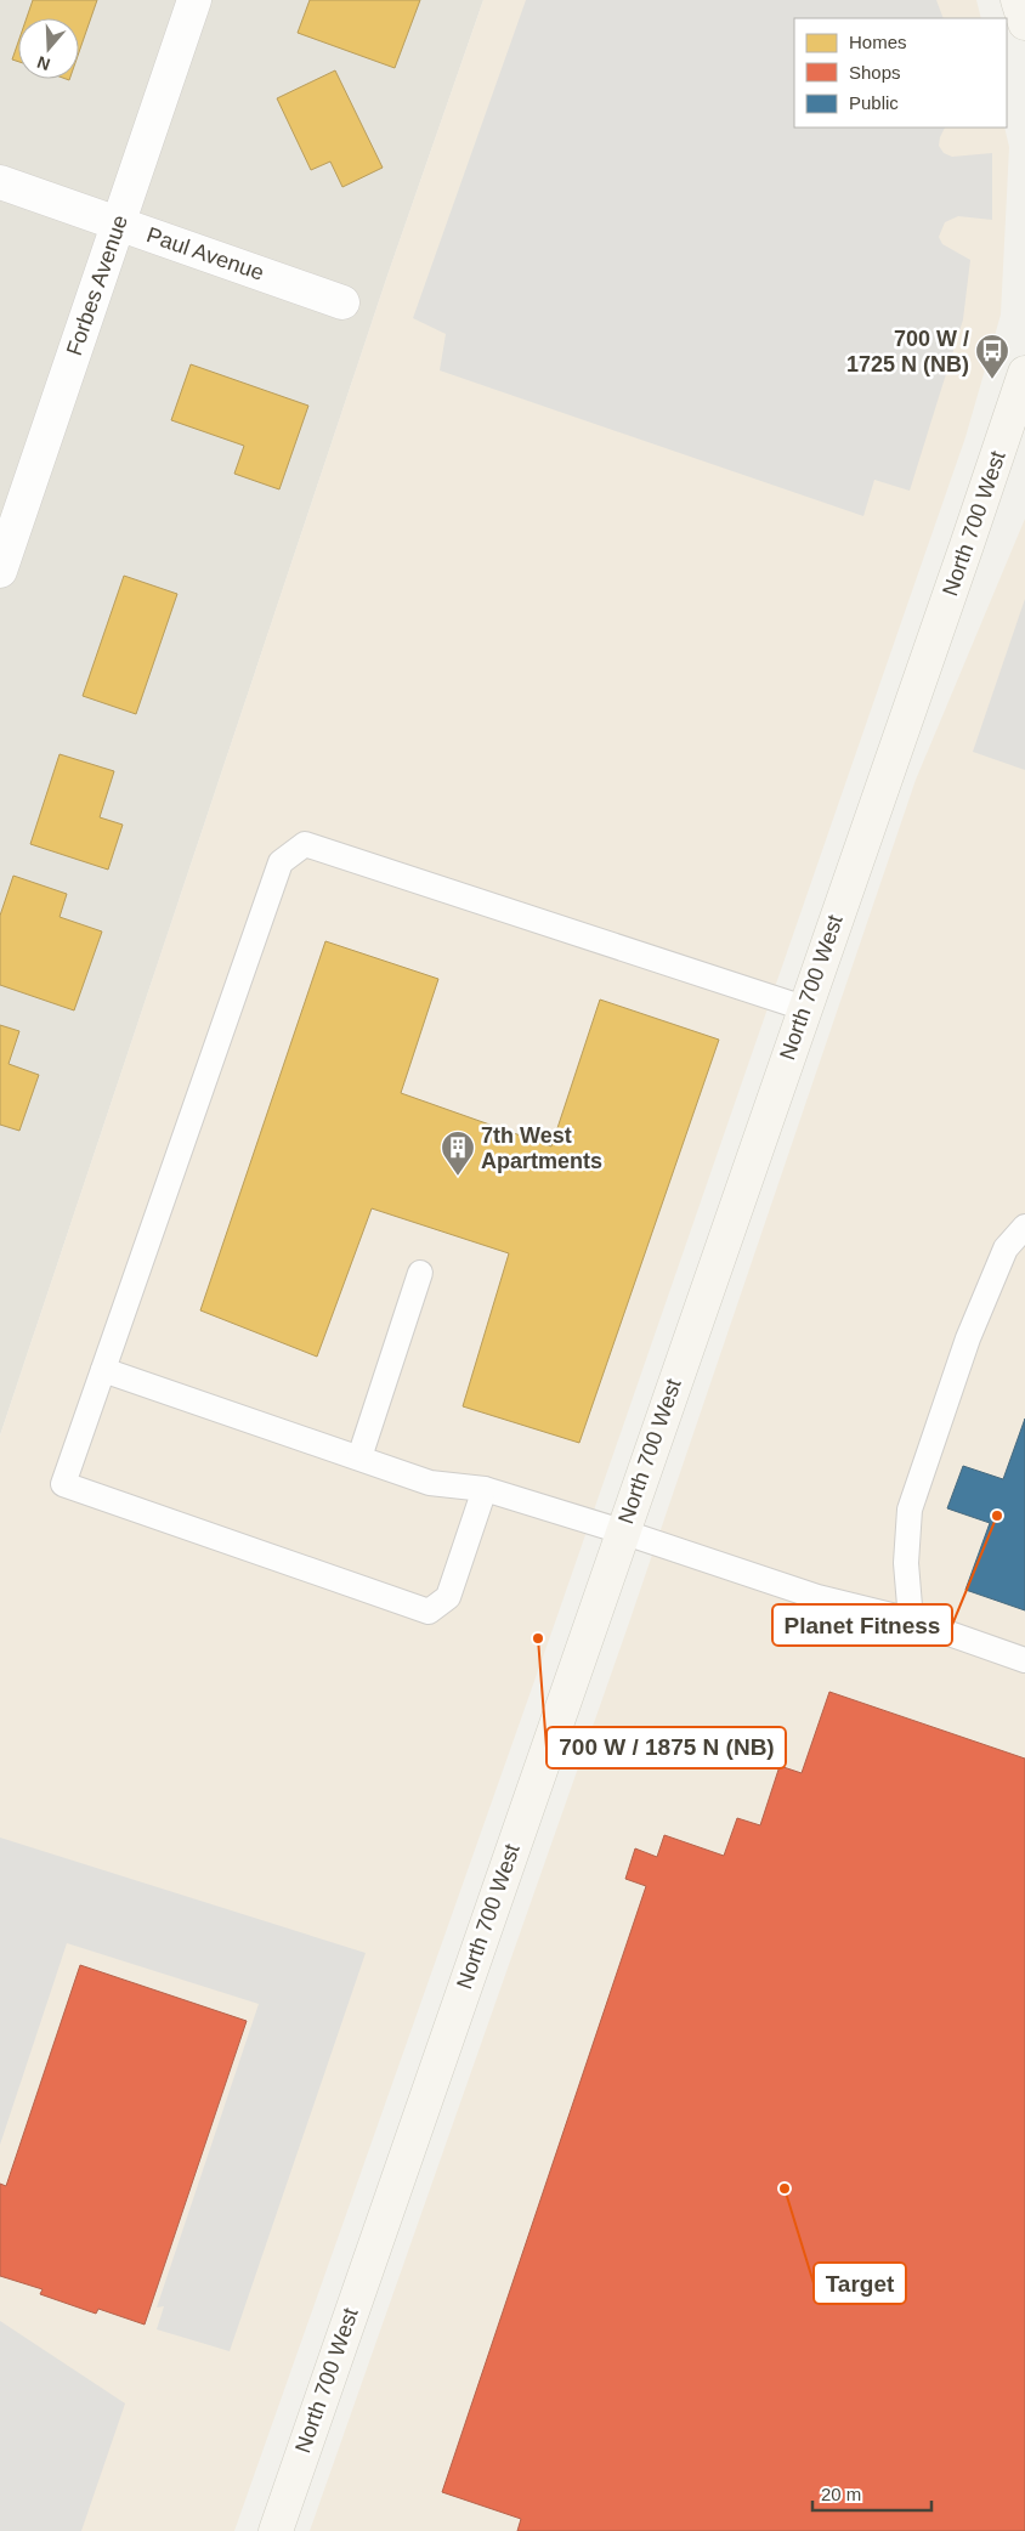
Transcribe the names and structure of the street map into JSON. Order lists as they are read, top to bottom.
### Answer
{
  "streets": {
    "street": ["Paul Avenue", "Forbes Avenue", "North 700 West"]
  },
  "crossings": [
    ["Paul Avenue", "Forbes Avenue"]
  ],
  "places": {
    "bus stop": ["700 W / 1725 N (NB)"],
    "building": ["7th West Apartments"],
    "other": ["Planet Fitness", "700 W / 1875 N (NB)", "Target"]
  },
  "legend": ["Homes", "Shops", "Public"],
  "scale_bar": "20 m",
  "north": "bottom"
}
